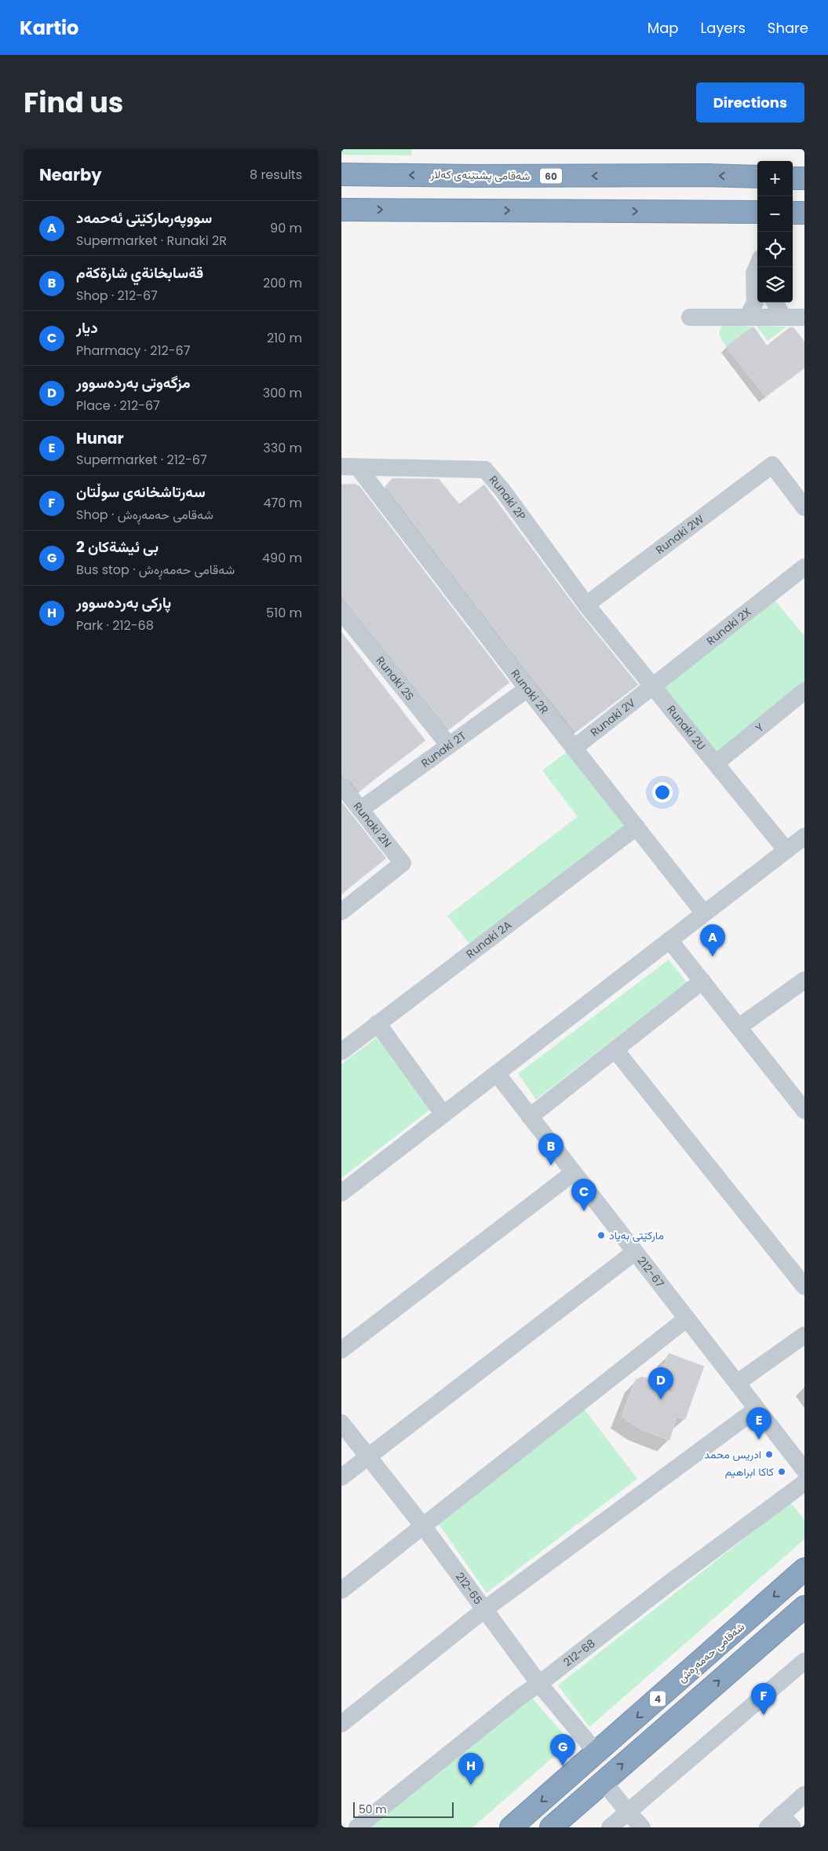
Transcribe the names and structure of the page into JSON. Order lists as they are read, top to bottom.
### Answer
{
  "streets": {
    "highway": [
      "شەقامی پشتێنەی کەلار",
      "60",
      "شەقامی حەمەڕەش",
      "4"
    ],
    "street": [
      "Runaki 2P",
      "Runaki 2W",
      "Runaki 2X",
      "Runaki 2S",
      "Runaki 2R",
      "Runaki 2V",
      "Runaki 2U",
      "Y",
      "Runaki 2T",
      "Runaki 2N",
      "Runaki 2A",
      "212-67",
      "212-65",
      "212-68"
    ]
  },
  "crossings": [
    ["Runaki 2P", "Runaki 2W"],
    ["Runaki 2P", "Runaki 2R"],
    ["Runaki 2P", "Runaki 2U"],
    ["Runaki 2W", "Runaki 2U"],
    ["Runaki 2X", "Runaki 2V"],
    ["Runaki 2X", "Runaki 2U"],
    ["Runaki 2S", "Runaki 2T"],
    ["Runaki 2R", "Runaki 2V"],
    ["Runaki 2R", "Runaki 2T"],
    ["Runaki 2R", "Runaki 2A"],
    ["Runaki 2V", "Runaki 2U"],
    ["Runaki 2U", "Y"],
    ["Runaki 2T", "Runaki 2N"],
    ["212-65", "شەقامی حەمەڕەش"],
    ["212-65", "212-68"]
  ],
  "places": ["مارکێتی بەیاد", "ادريس محمد", "کاکا ابراهيم"],
  "scale_bar": "50 m",
  "page": {
    "header": "Kartio",
    "nav": ["Map", "Layers", "Share"],
    "title": "Find us",
    "buttons": "Directions",
    "heading": ["Nearby", "8 results"],
    "map_buttons": ["+", "−"],
    "list": [
      {
        "mark": "A",
        "name": "سووپەرمارکێتی ئەحمەد",
        "note": "Supermarket · Runaki 2R",
        "value": "90 m"
      },
      {
        "mark": "B",
        "name": "قةسابخانةي شارةكةم",
        "note": "Shop · 212-67",
        "value": "200 m"
      },
      {
        "mark": "C",
        "name": "ديار",
        "note": "Pharmacy · 212-67",
        "value": "210 m"
      },
      {
        "mark": "D",
        "name": "مزگەوتی بەردەسوور",
        "note": "Place · 212-67",
        "value": "300 m"
      },
      {
        "mark": "E",
        "name": "Hunar",
        "note": "Supermarket · 212-67",
        "value": "330 m"
      },
      {
        "mark": "F",
        "name": "سەرتاشخانەی سوڵتان",
        "note": "Shop · شەقامی حەمەڕەش",
        "value": "470 m"
      },
      {
        "mark": "G",
        "name": "بی ئيشةكان 2",
        "note": "Bus stop · شەقامی حەمەڕەش",
        "value": "490 m"
      },
      {
        "mark": "H",
        "name": "پارکی بەردەسوور",
        "note": "Park · 212-68",
        "value": "510 m"
      }
    ],
    "pins": [
      "A",
      "B",
      "C",
      "D",
      "E",
      "F",
      "G",
      "H"
    ],
    "scale": "50 m"
  }
}
